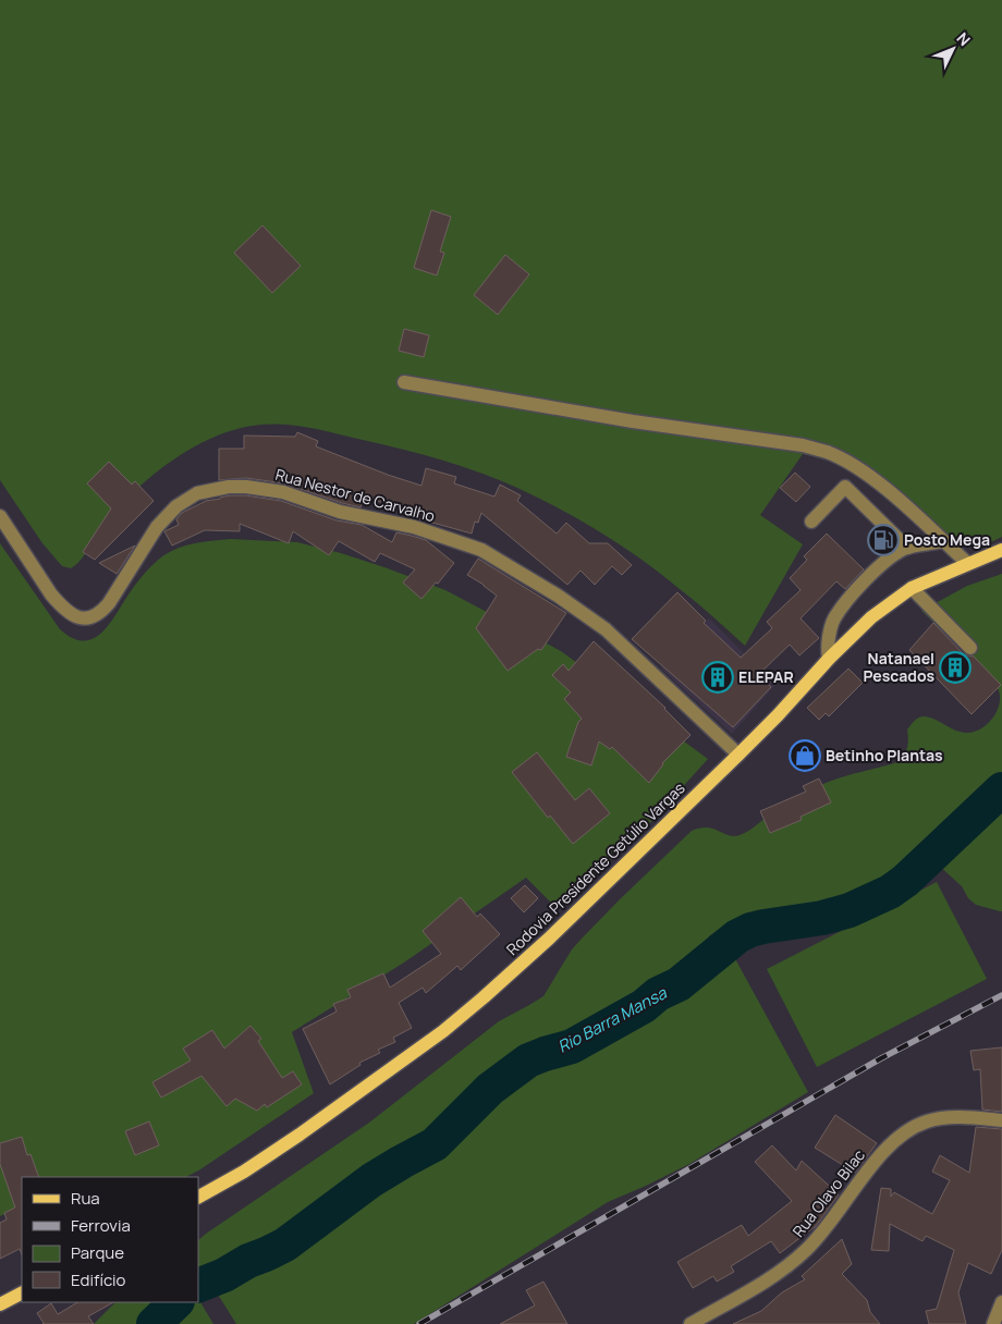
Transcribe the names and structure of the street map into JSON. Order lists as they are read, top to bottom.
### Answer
{
  "streets": {
    "main road": ["Rodovia Presidente Getúlio Vargas"],
    "street": ["Rua Nestor de Carvalho", "Rua Olavo Bilac"]
  },
  "crossings": [
    ["Rua Nestor de Carvalho", "Rodovia Presidente Getúlio Vargas"]
  ],
  "water": ["Rio Barra Mansa"],
  "places": {
    "fuel station": ["Posto Mega"],
    "building": ["Natanael Pescados", "ELEPAR"],
    "shop": ["Betinho Plantas"]
  },
  "legend": [
    "Rua",
    "Ferrovia",
    "Parque",
    "Edifício"
  ],
  "north": "top right"
}
